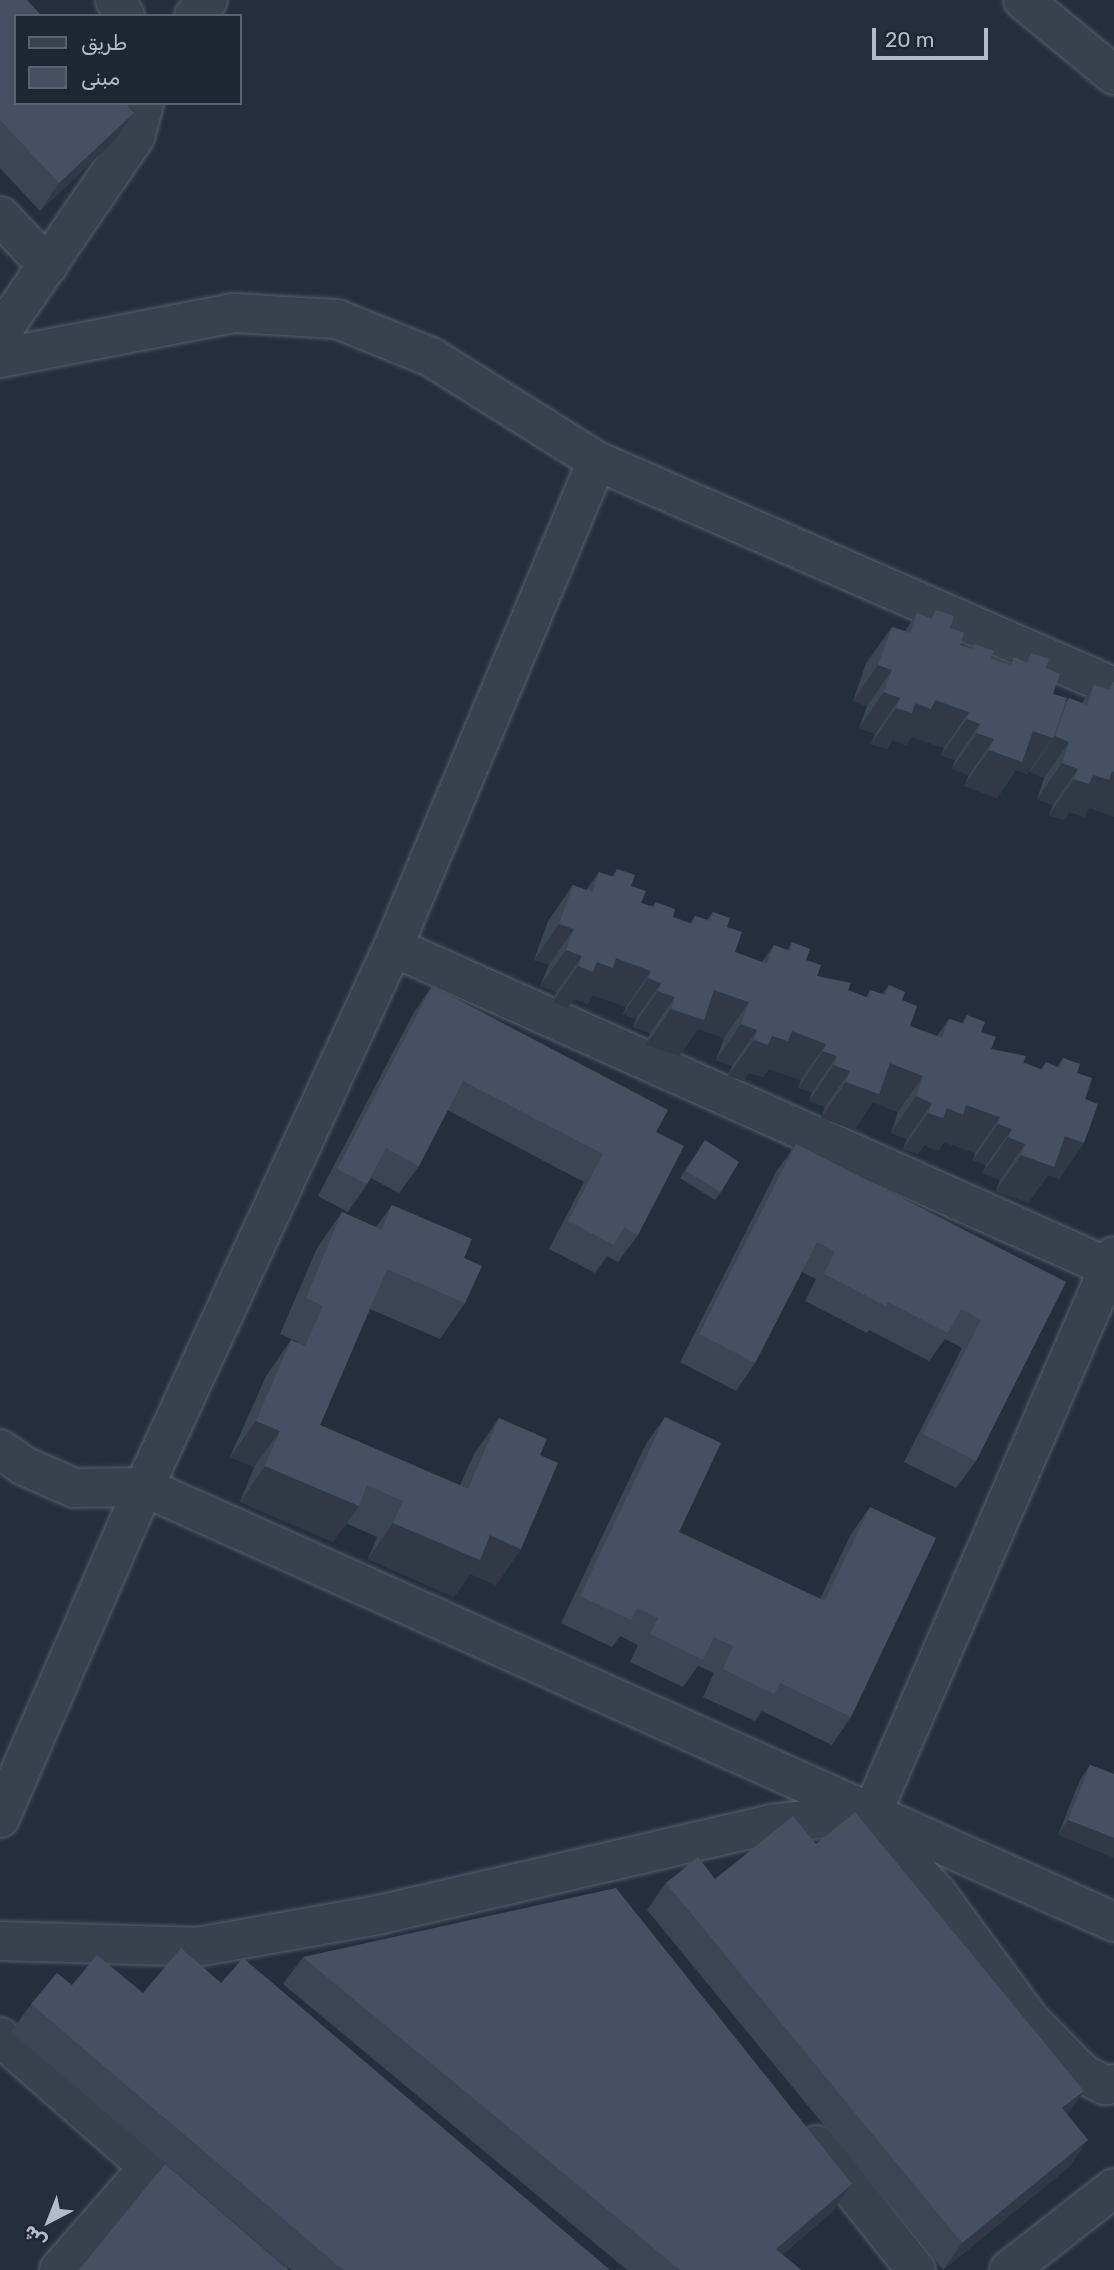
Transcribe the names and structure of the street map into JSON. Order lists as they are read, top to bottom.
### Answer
{
  "legend": ["طريق", "مبنى"],
  "scale_bar": "20 m",
  "north": "bottom left"
}
